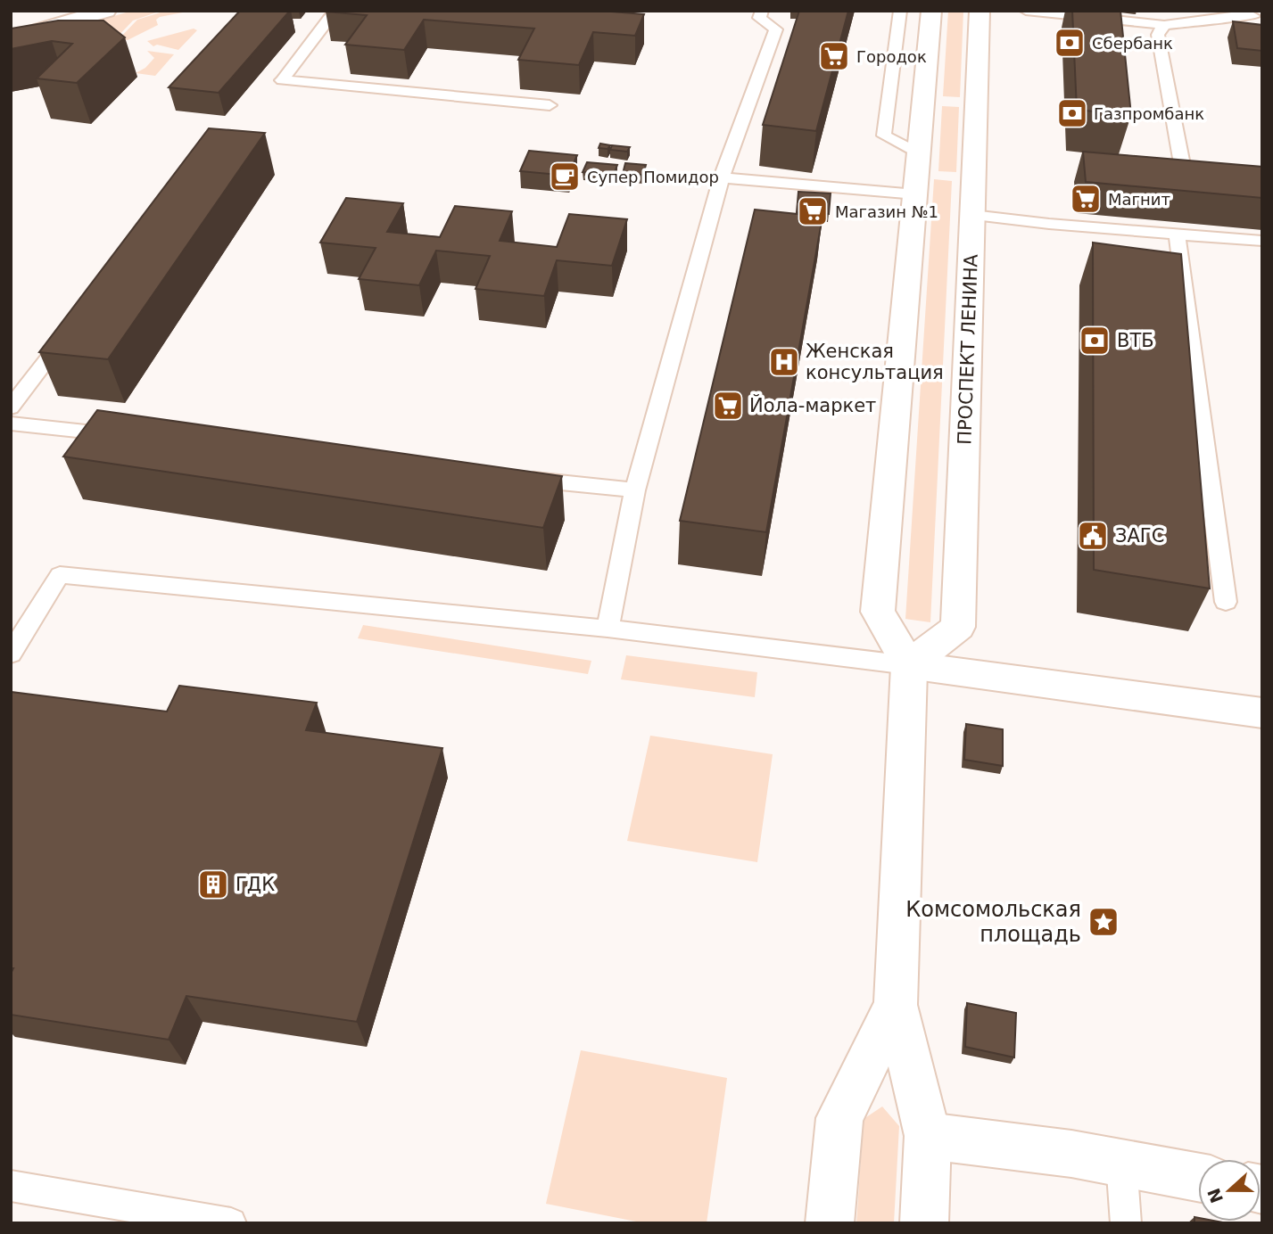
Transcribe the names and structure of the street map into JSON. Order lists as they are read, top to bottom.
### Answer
{
  "streets": {
    "main road": ["ПРОСПЕКТ ЛЕНИНА"]
  },
  "places": {
    "bank": ["Сбербанк", "Газпромбанк", "ВТБ"],
    "supermarket": [
      "Городок",
      "Магнит",
      "Магазин №1",
      "Йола-маркет"
    ],
    "cafe": ["Супер Помидор"],
    "hospital": ["Женская консультация"],
    "public building": ["ЗАГС"],
    "building": ["ГДК"],
    "place": ["Комсомольская площадь"]
  },
  "north": "left"
}
